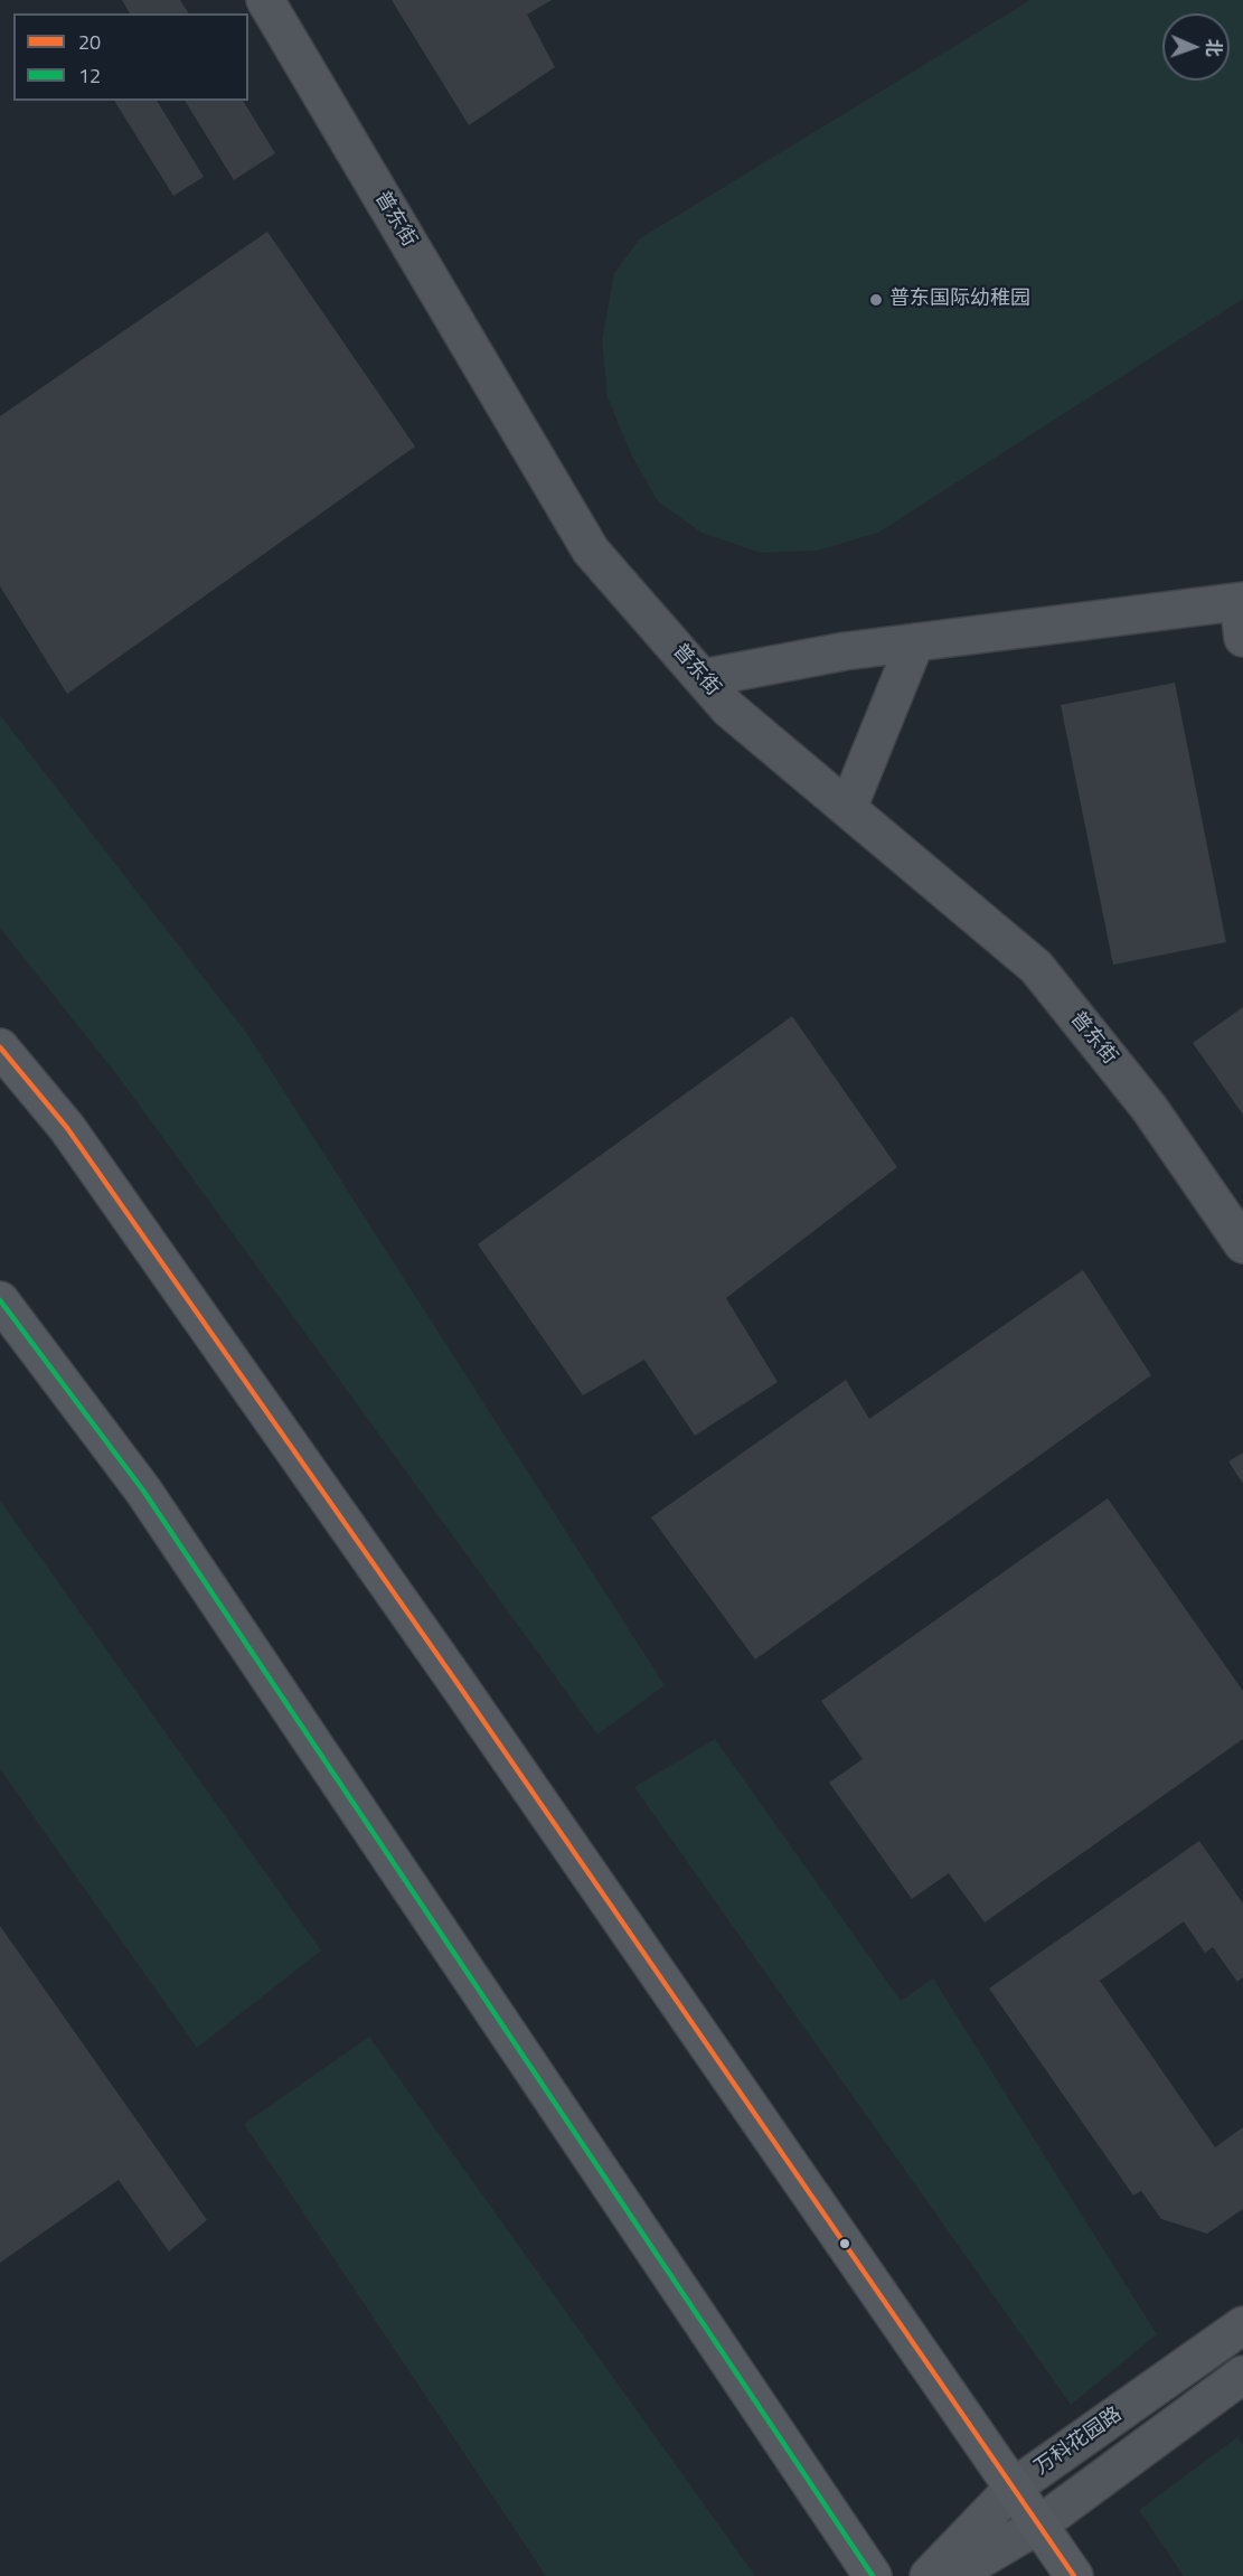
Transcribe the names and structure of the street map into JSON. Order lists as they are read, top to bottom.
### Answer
{
  "streets": {
    "street": ["普东街", "万科花园路"]
  },
  "places": ["普东国际幼稚园"],
  "lines": ["transit line 20", "transit line 12"],
  "legend": ["20", "12"],
  "north": "right"
}
